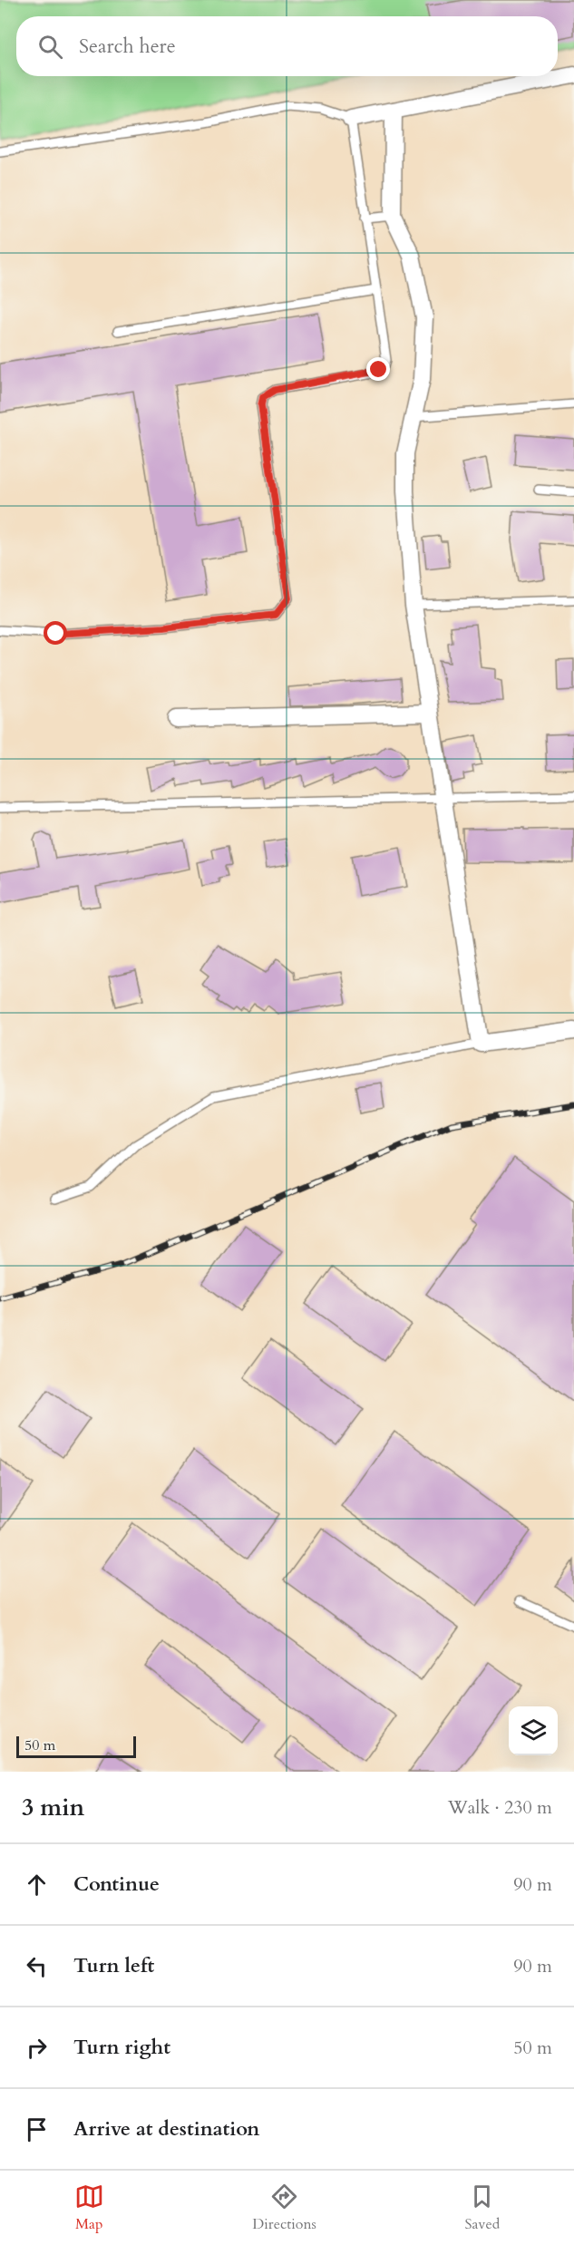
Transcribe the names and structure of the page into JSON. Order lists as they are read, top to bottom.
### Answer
{
  "scale_bar": "50 m",
  "page": {
    "search": "Search here",
    "scale": "50 m",
    "heading": ["3 min", "Walk · 230 m"],
    "list": [
      ["Continue", "90 m"],
      ["Turn left", "90 m"],
      ["Turn right", "50 m"],
      "Arrive at destination"
    ],
    "nav": ["Map", "Directions", "Saved"]
  }
}
